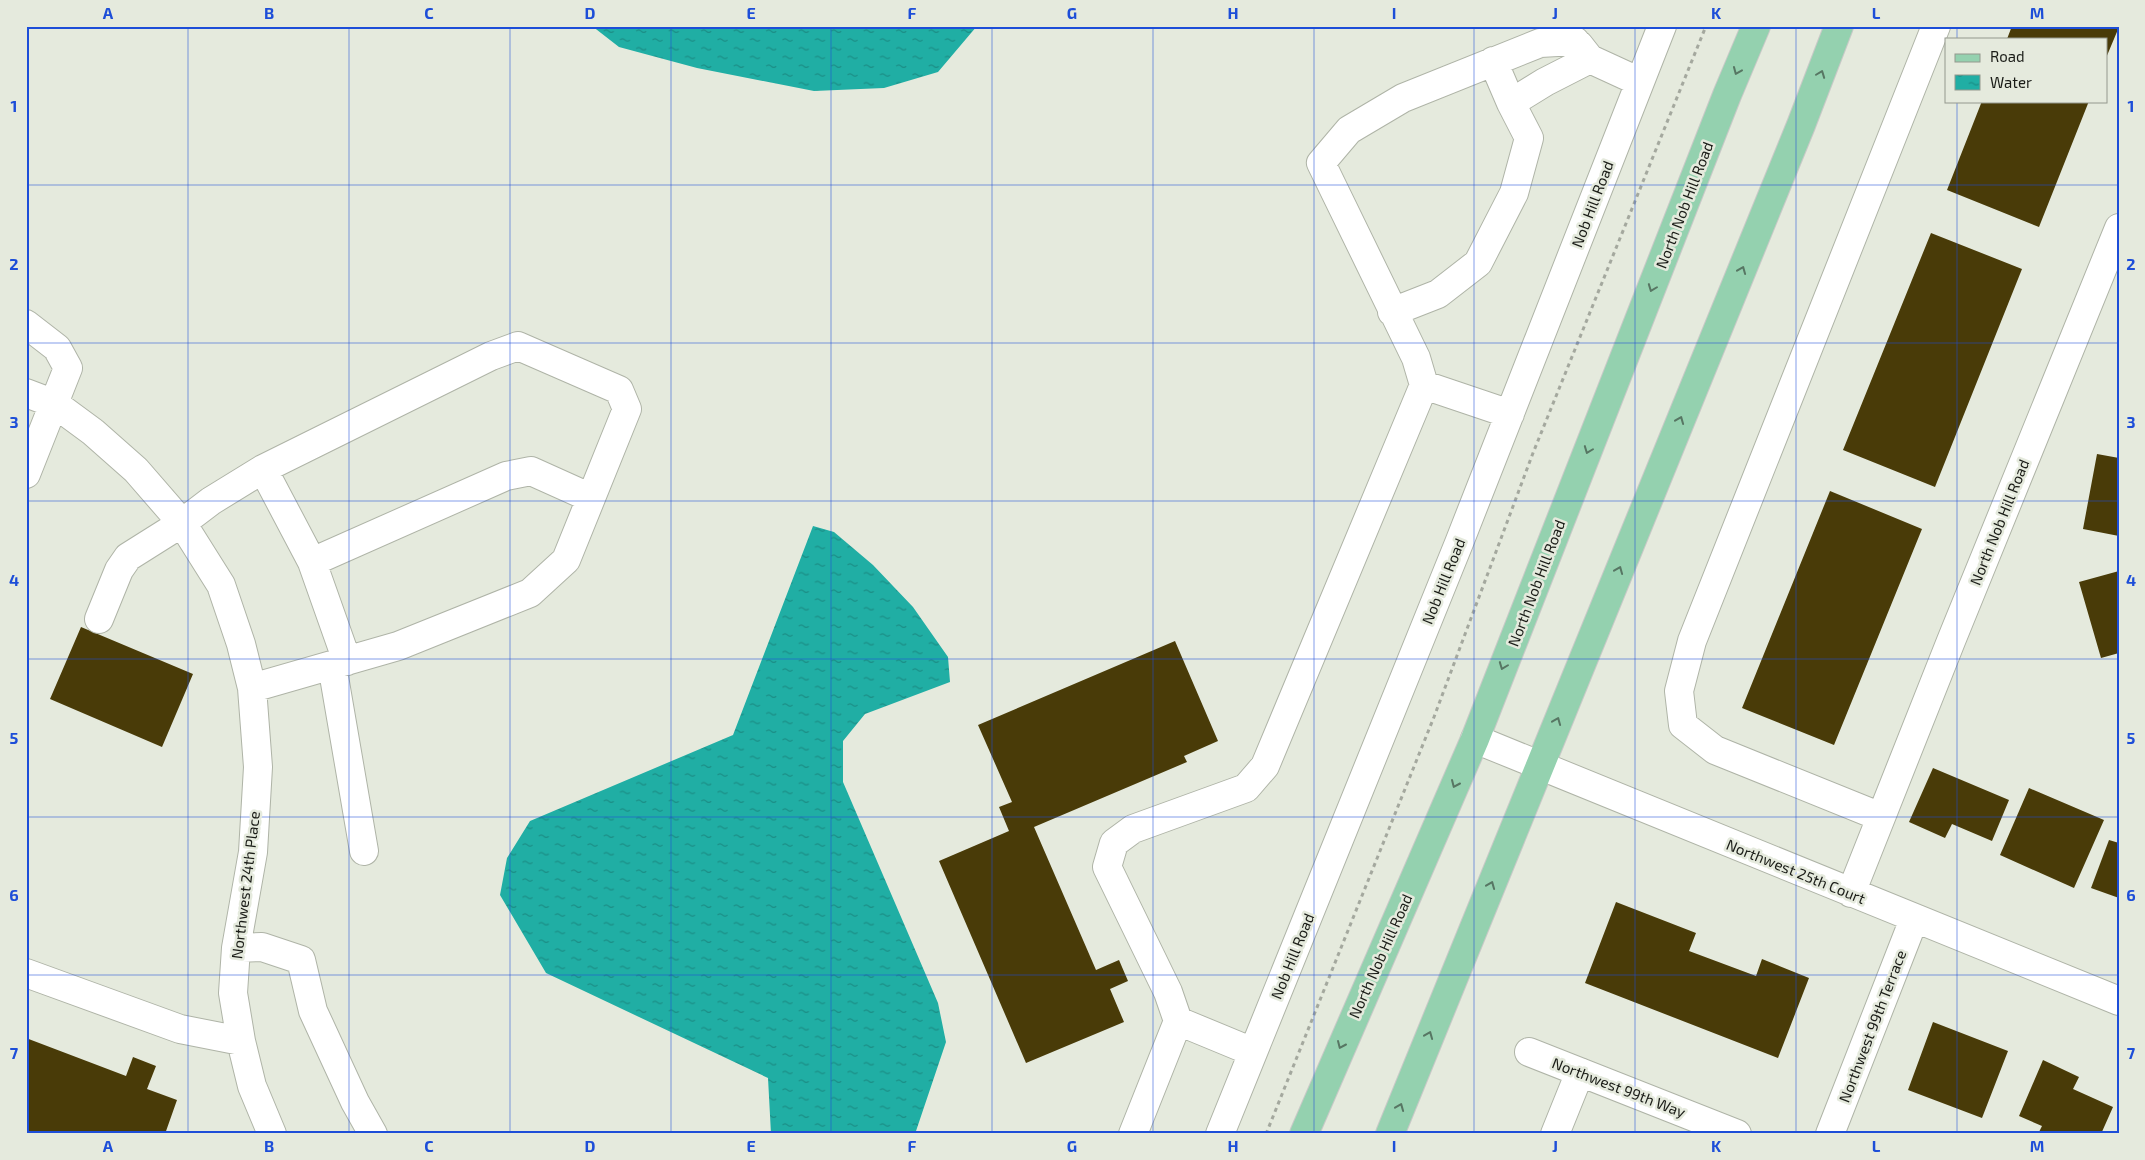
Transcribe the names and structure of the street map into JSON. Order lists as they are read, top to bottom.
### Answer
{
  "streets": {
    "main road": ["North Nob Hill Road"],
    "street": [
      "Nob Hill Road",
      "Northwest 25th Court",
      "Northwest 24th Place",
      "Northwest 99th Terrace",
      "Northwest 99th Way"
    ]
  },
  "crossings": [
    ["North Nob Hill Road", "Northwest 25th Court"],
    ["Northwest 25th Court", "Northwest 99th Terrace"]
  ],
  "legend": ["Road", "Water"],
  "grid": {
    "columns": [
      "A",
      "B",
      "C",
      "D",
      "E",
      "F",
      "G",
      "H",
      "I",
      "J",
      "K",
      "L",
      "M"
    ],
    "rows": [
      "1",
      "2",
      "3",
      "4",
      "5",
      "6",
      "7"
    ]
  }
}
